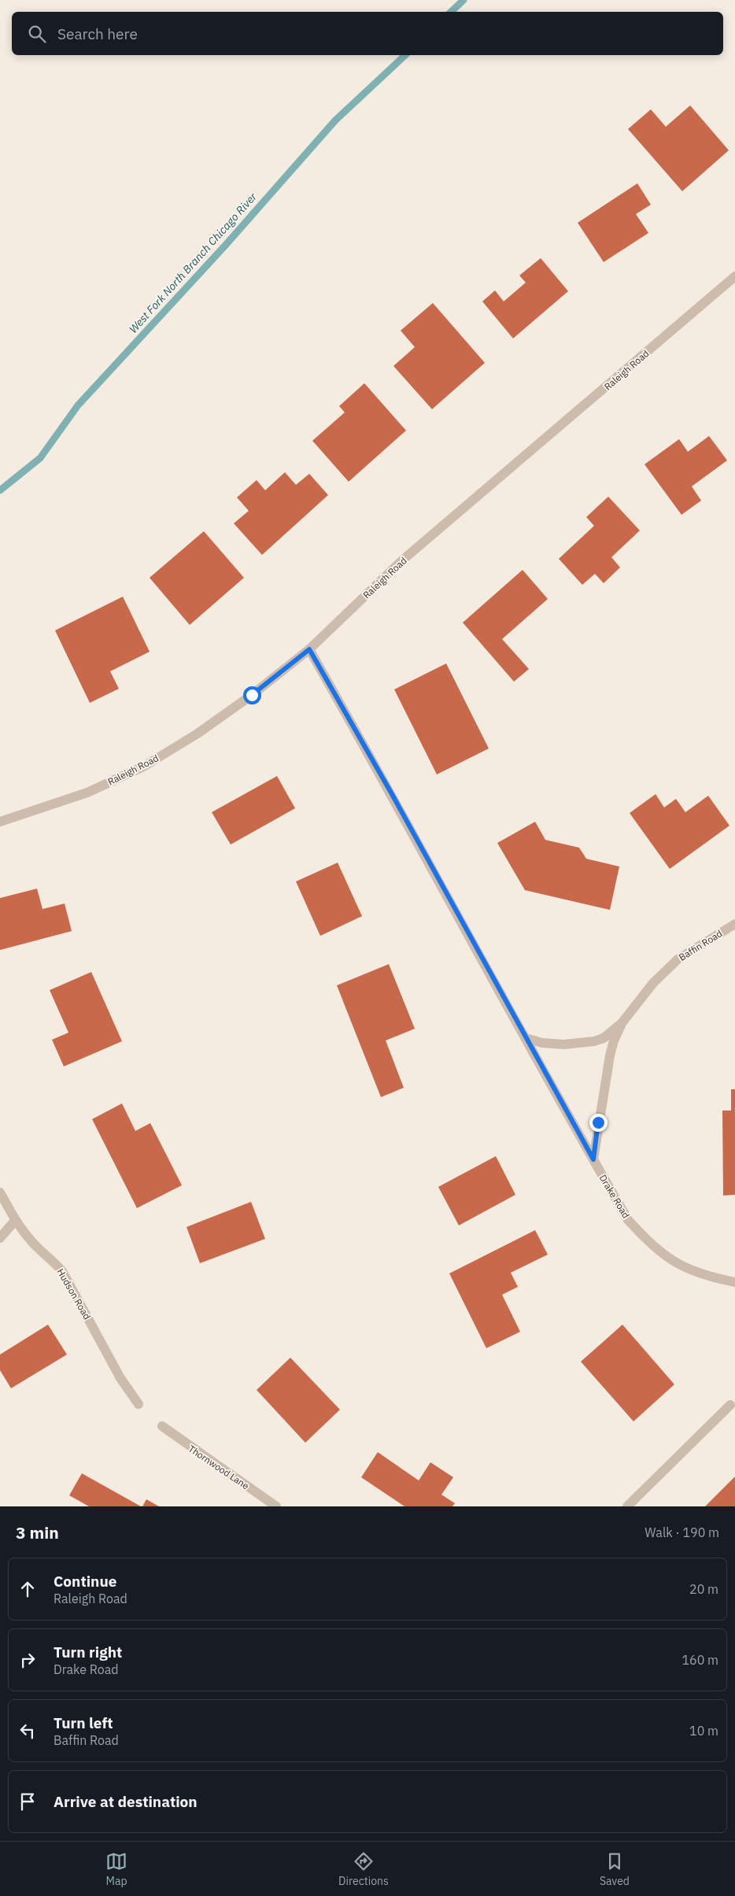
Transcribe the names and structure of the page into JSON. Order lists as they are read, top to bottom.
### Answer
{
  "streets": {
    "street": [
      "Raleigh Road",
      "Baffin Road",
      "Drake Road",
      "Hudson Road",
      "Thornwood Lane"
    ]
  },
  "crossings": [
    ["Raleigh Road", "Drake Road"],
    ["Baffin Road", "Drake Road"]
  ],
  "water": ["West Fork North Branch Chicago River"],
  "page": {
    "search": "Search here",
    "heading": ["3 min", "Walk · 190 m"],
    "list": [
      ["Continue", "Raleigh Road", "20 m"],
      ["Turn right", "Drake Road", "160 m"],
      ["Turn left", "Baffin Road", "10 m"],
      "Arrive at destination"
    ],
    "nav": ["Map", "Directions", "Saved"]
  }
}
